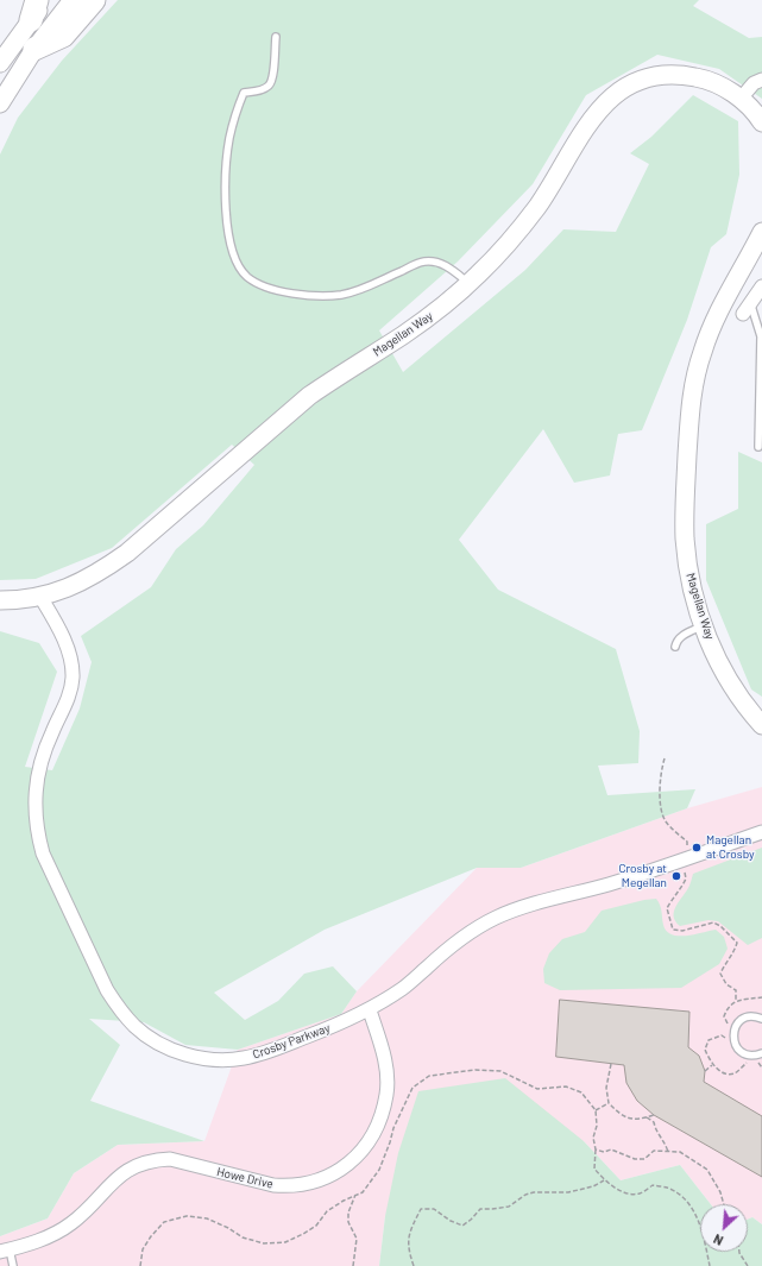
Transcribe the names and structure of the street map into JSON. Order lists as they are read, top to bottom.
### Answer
{
  "streets": {
    "street": ["Magellan Way", "Crosby Parkway", "Howe Drive"]
  },
  "crossings": [
    ["Magellan Way", "Crosby Parkway"],
    ["Crosby Parkway", "Howe Drive"]
  ],
  "places": ["Magellan at Crosby", "Crosby at Megellan"],
  "north": "bottom left"
}
